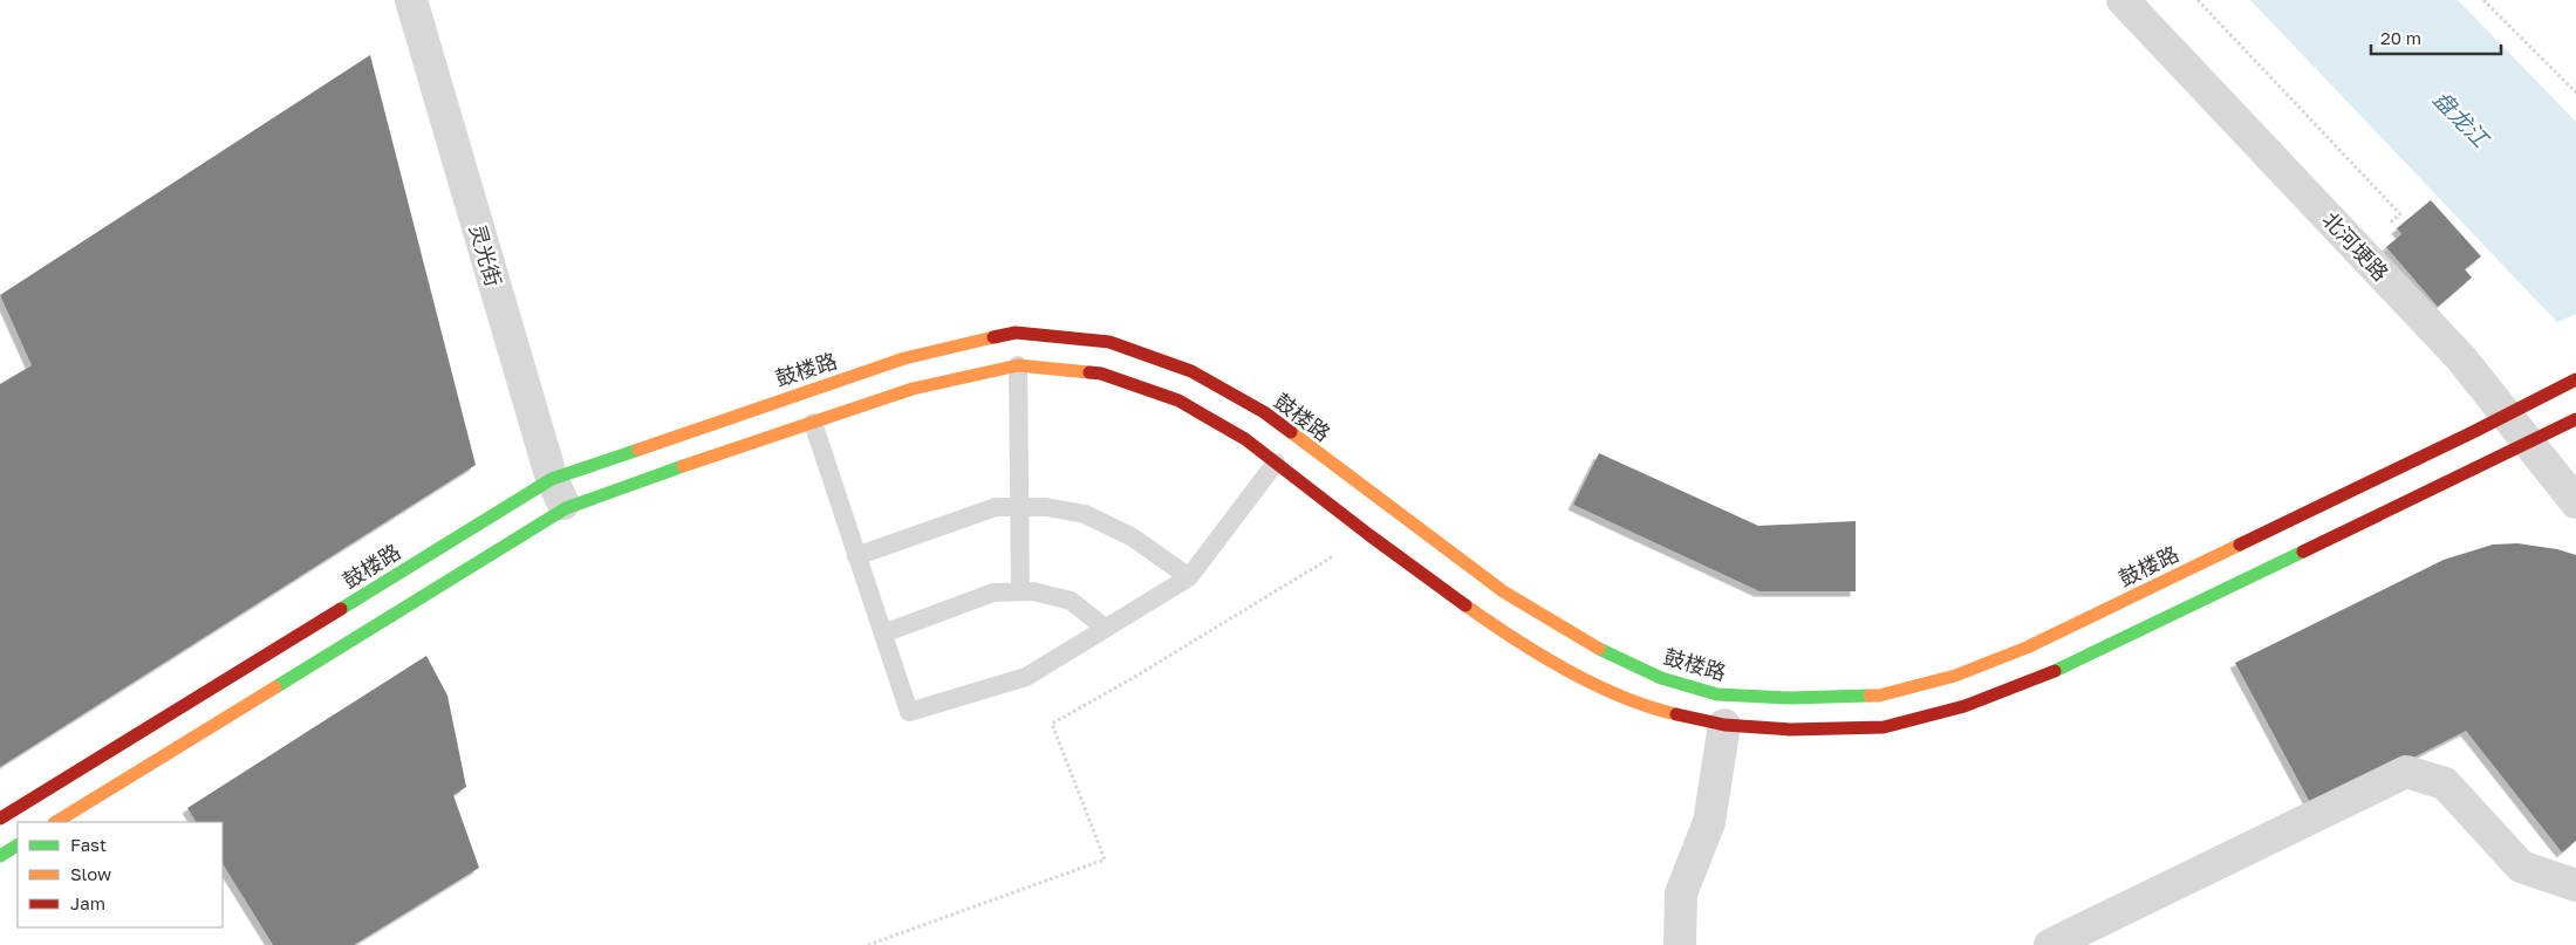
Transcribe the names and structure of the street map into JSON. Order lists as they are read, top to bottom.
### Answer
{
  "streets": {
    "main road": ["鼓楼路"],
    "street": ["北河埂路", "灵光街"]
  },
  "crossings": [
    ["北河埂路", "鼓楼路"],
    ["灵光街", "鼓楼路"]
  ],
  "water": ["盘龙江"],
  "legend": ["Fast", "Slow", "Jam"],
  "scale_bar": "20 m"
}
